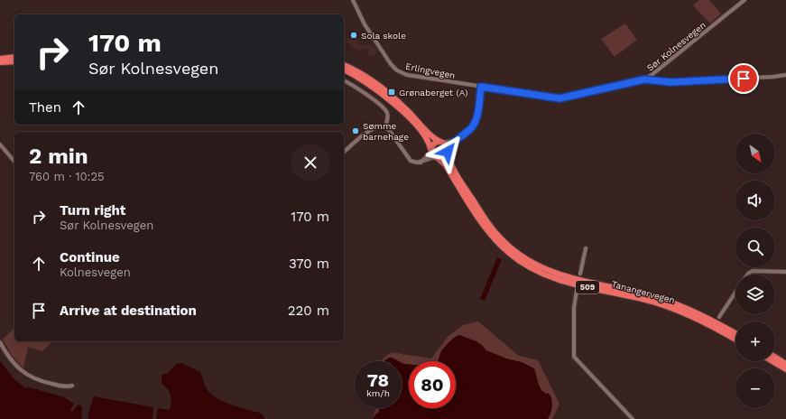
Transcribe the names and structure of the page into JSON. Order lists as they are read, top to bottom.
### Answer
{
  "streets": {
    "highway": ["509", "Tanangervegen"],
    "street": ["Sør Kolnesvegen", "Erlingvegen"]
  },
  "crossings": [
    ["Sør Kolnesvegen", "Erlingvegen"],
    ["509", "Tanangervegen"]
  ],
  "places": {
    "other": ["Sola skole", "Sømme barnehage"],
    "transit": ["Grønaberget (A)"]
  },
  "north": "bottom right",
  "page": {
    "turn": ["170 m", "Sør Kolnesvegen"],
    "then": "Then",
    "heading": ["2 min", "760 m · 10:25"],
    "map_buttons": ["+", "−"],
    "list": [
      {
        "name": "Turn right",
        "note": "Sør Kolnesvegen",
        "value": "170 m"
      },
      {
        "name": "Continue",
        "note": "Kolnesvegen",
        "value": "370 m"
      },
      {
        "name": "Arrive at destination",
        "value": "220 m"
      }
    ],
    "speed": "78 km/h",
    "limit": "80"
  }
}
